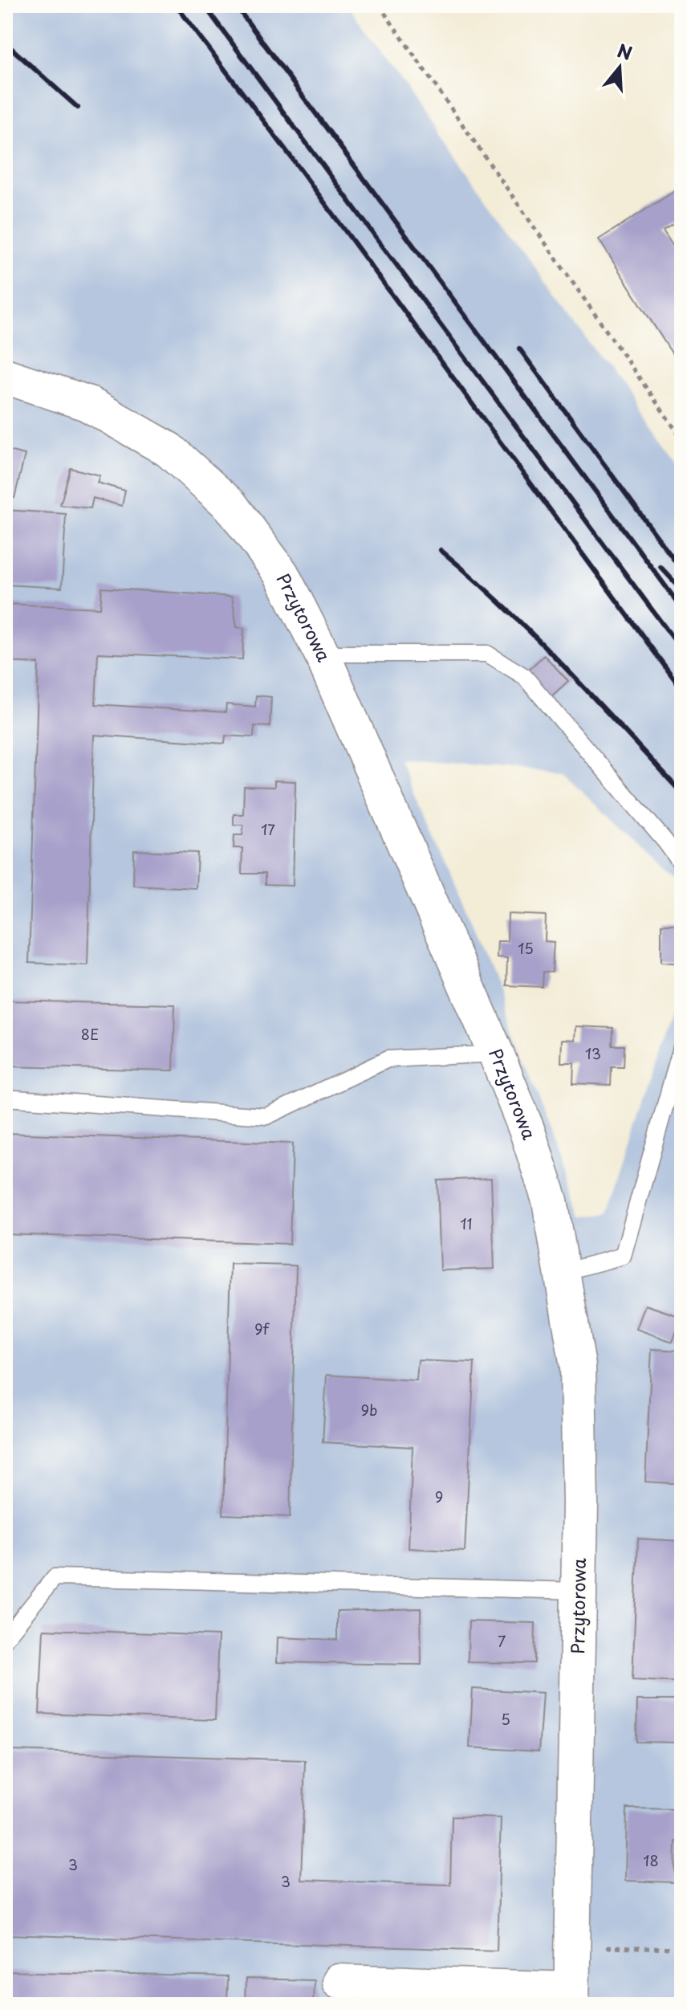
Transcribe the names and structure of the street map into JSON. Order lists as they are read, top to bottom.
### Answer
{
  "streets": {
    "street": ["Przytorowa"]
  },
  "house_numbers": [
    "17",
    "15",
    "8E",
    "13",
    "11",
    "9f",
    "9b",
    "9",
    "7",
    "5",
    "18",
    "3",
    "3"
  ],
  "north": "top"
}
